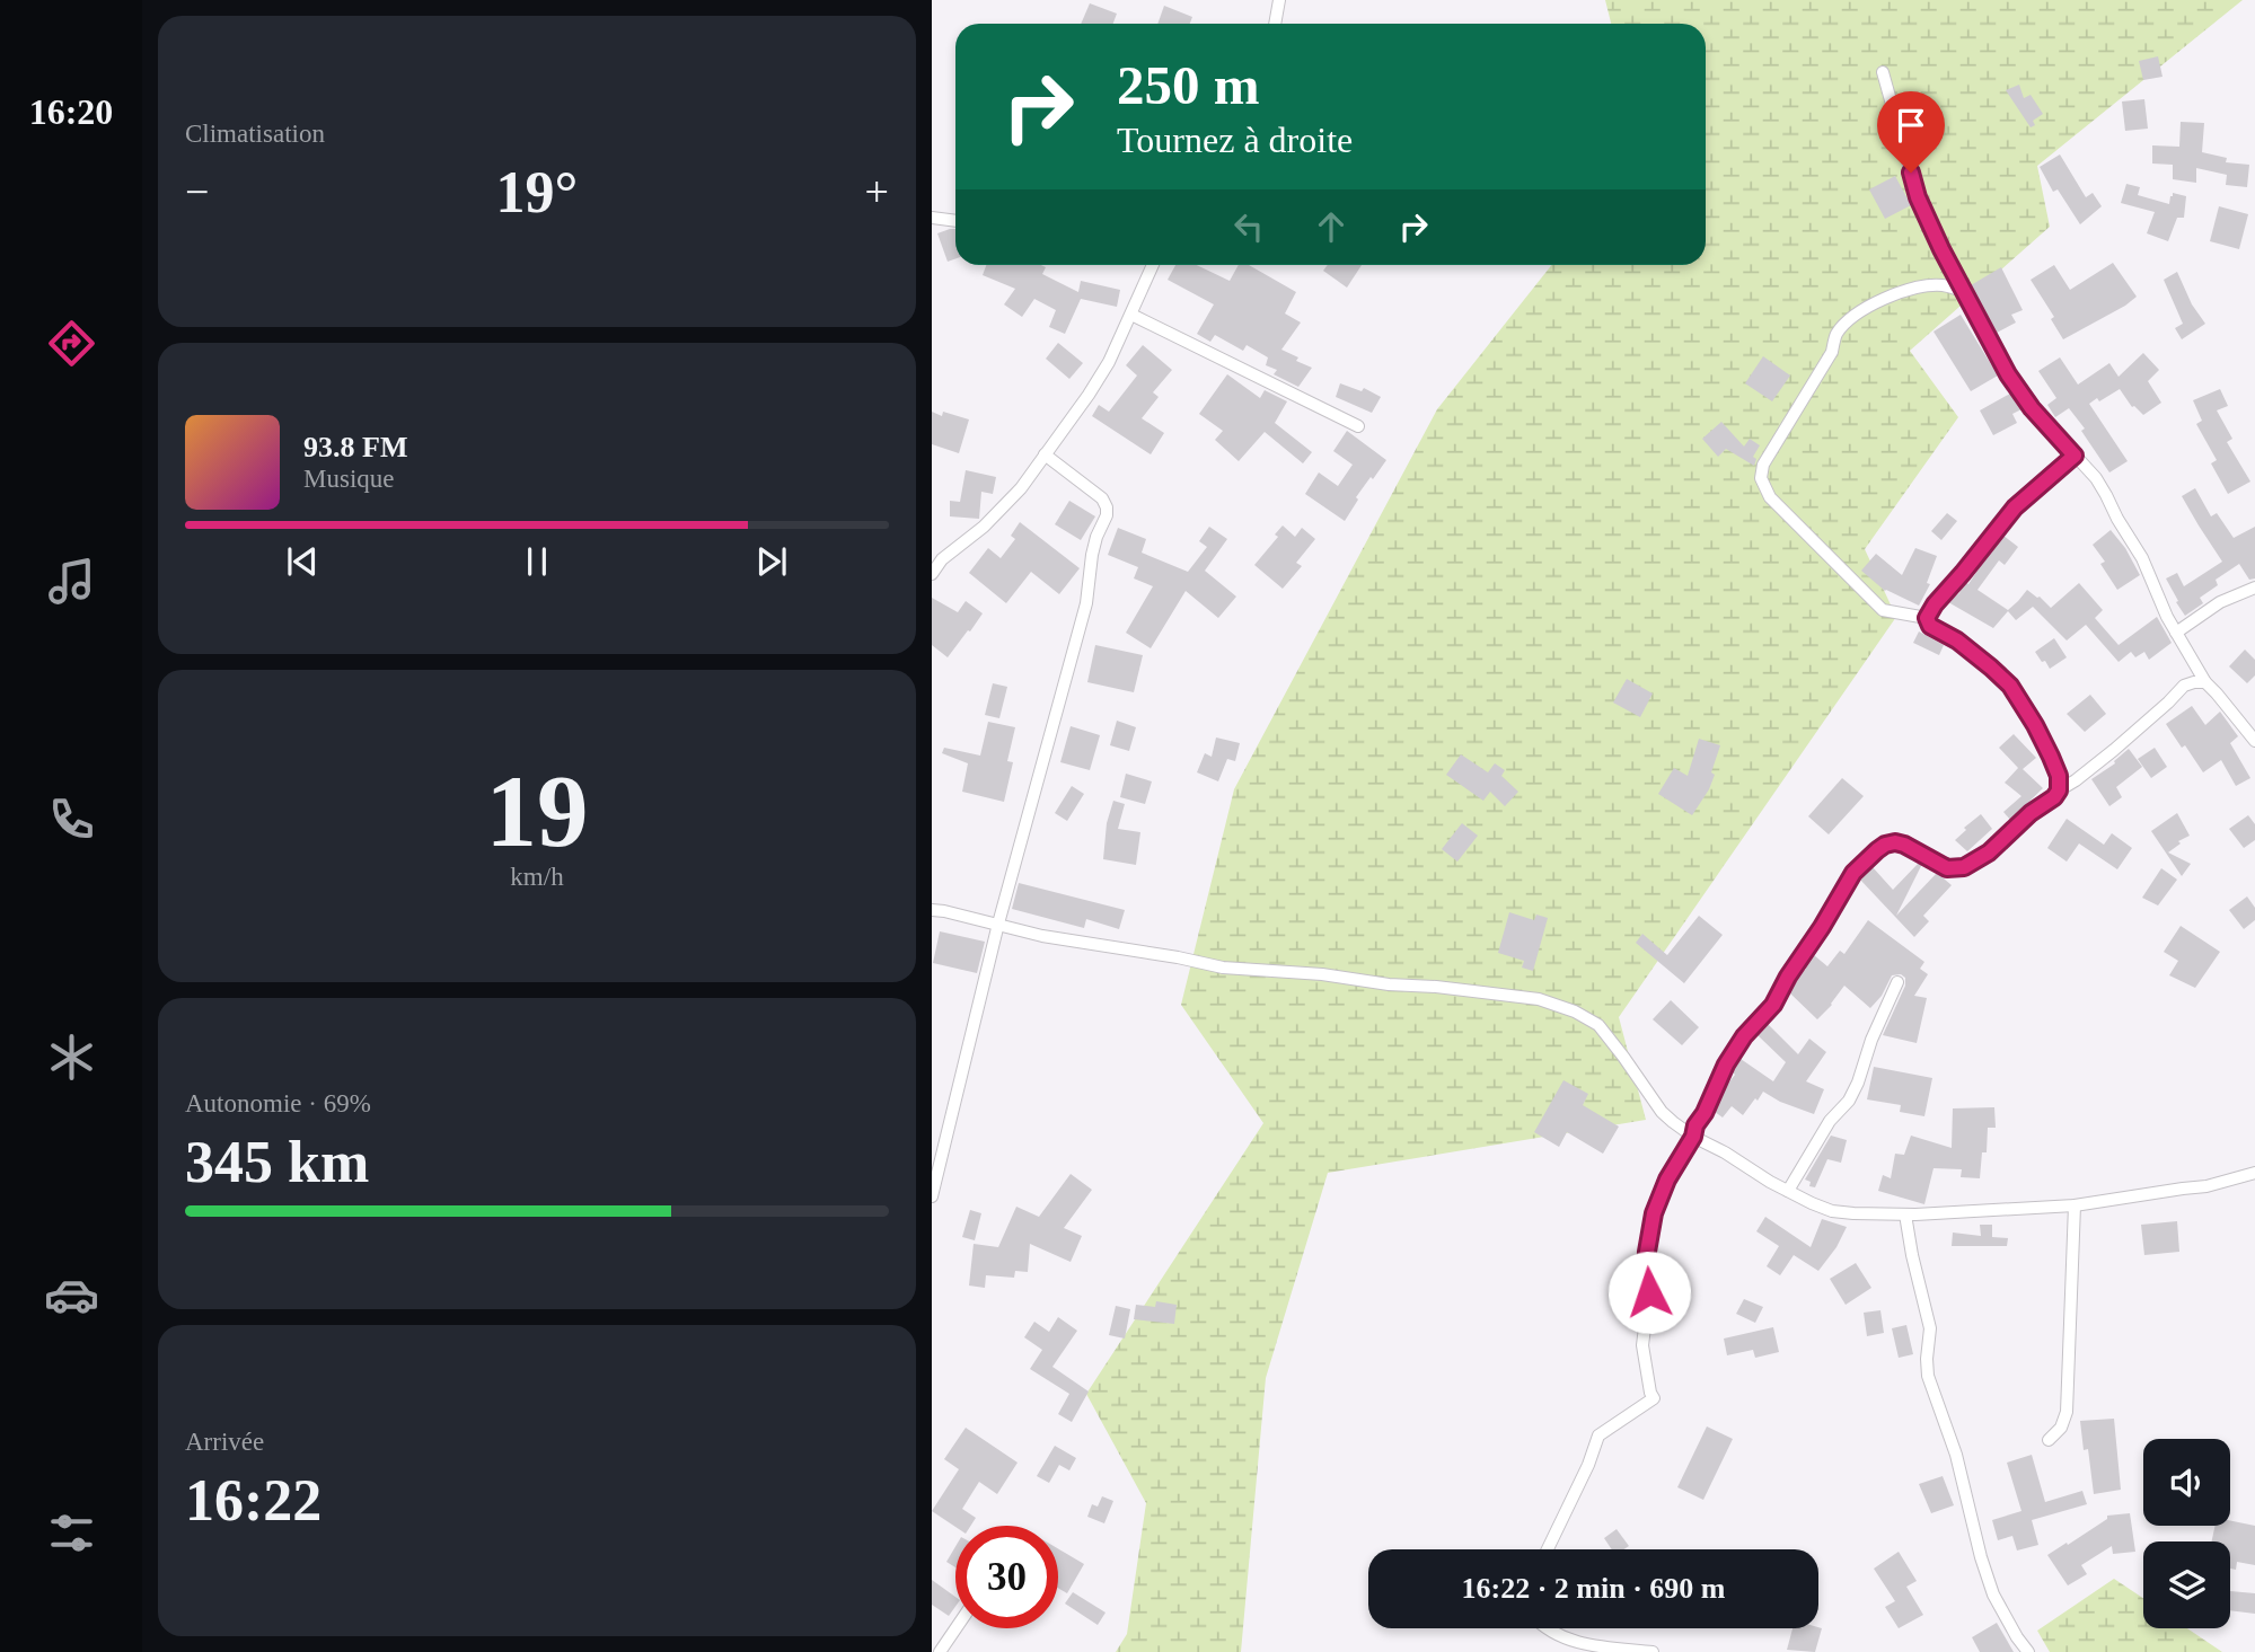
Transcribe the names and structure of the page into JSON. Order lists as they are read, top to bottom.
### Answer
{
  "page": {
    "tabs": "16:20",
    "tile": [
      "Climatisation",
      ["19", "km/h"],
      ["Autonomie · 69%", "345 km"],
      ["Arrivée", "16:22"]
    ],
    "turn": ["250 m", "Tournez à droite"],
    "heat": ["−", "19°", "+"],
    "song": ["93.8 FM", "Musique"],
    "limit": "30",
    "trip": "16:22 · 2 min · 690 m"
  }
}
